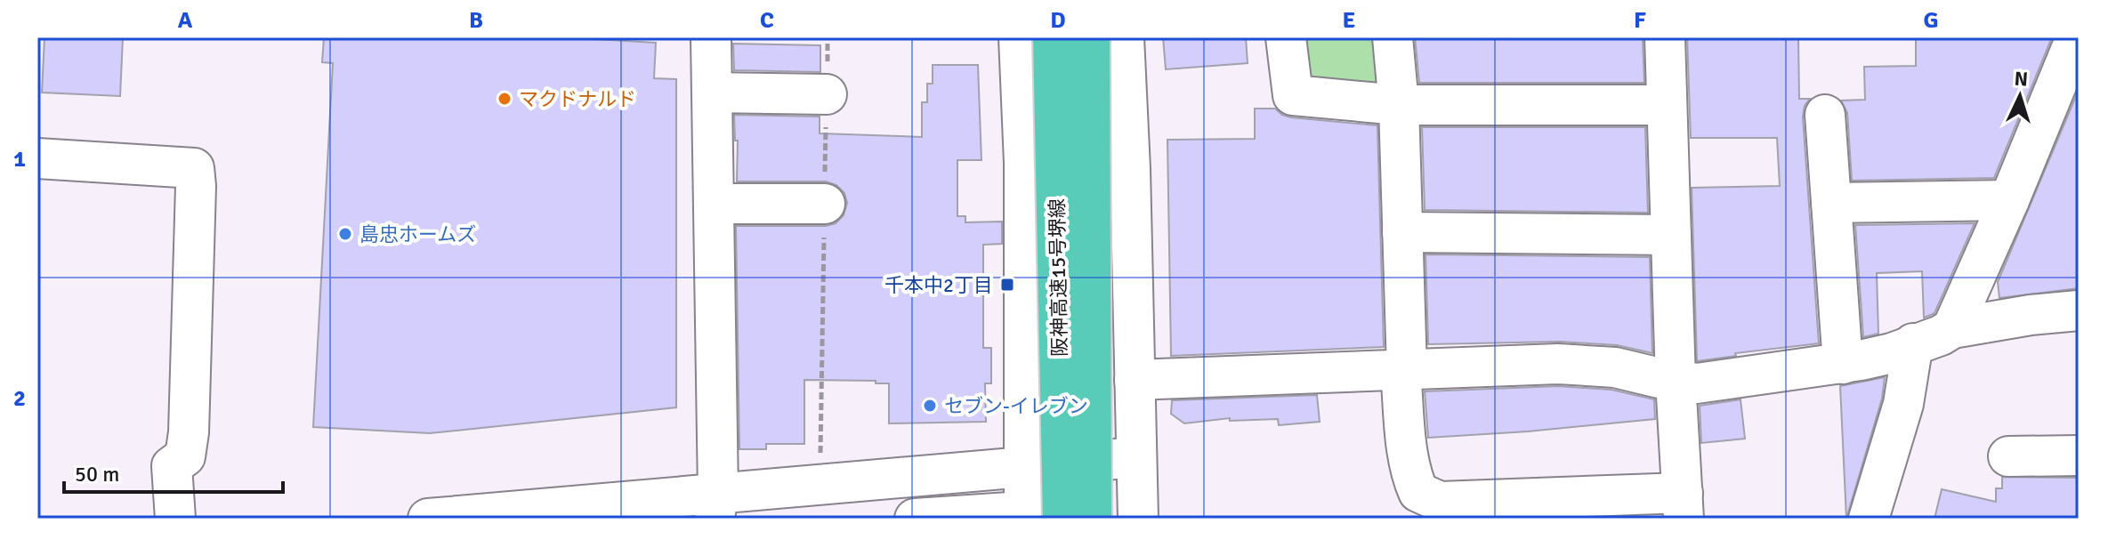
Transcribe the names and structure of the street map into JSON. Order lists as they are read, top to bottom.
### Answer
{
  "streets": {
    "highway": ["阪神高速15号堺線"]
  },
  "places": {
    "other": ["マクドナルド", "島忠ホームズ", "セブン-イレブン"],
    "transit": ["千本中2丁目"]
  },
  "scale_bar": "50 m",
  "north": "top",
  "grid": {
    "columns": [
      "A",
      "B",
      "C",
      "D",
      "E",
      "F",
      "G"
    ],
    "rows": ["1", "2"]
  }
}
